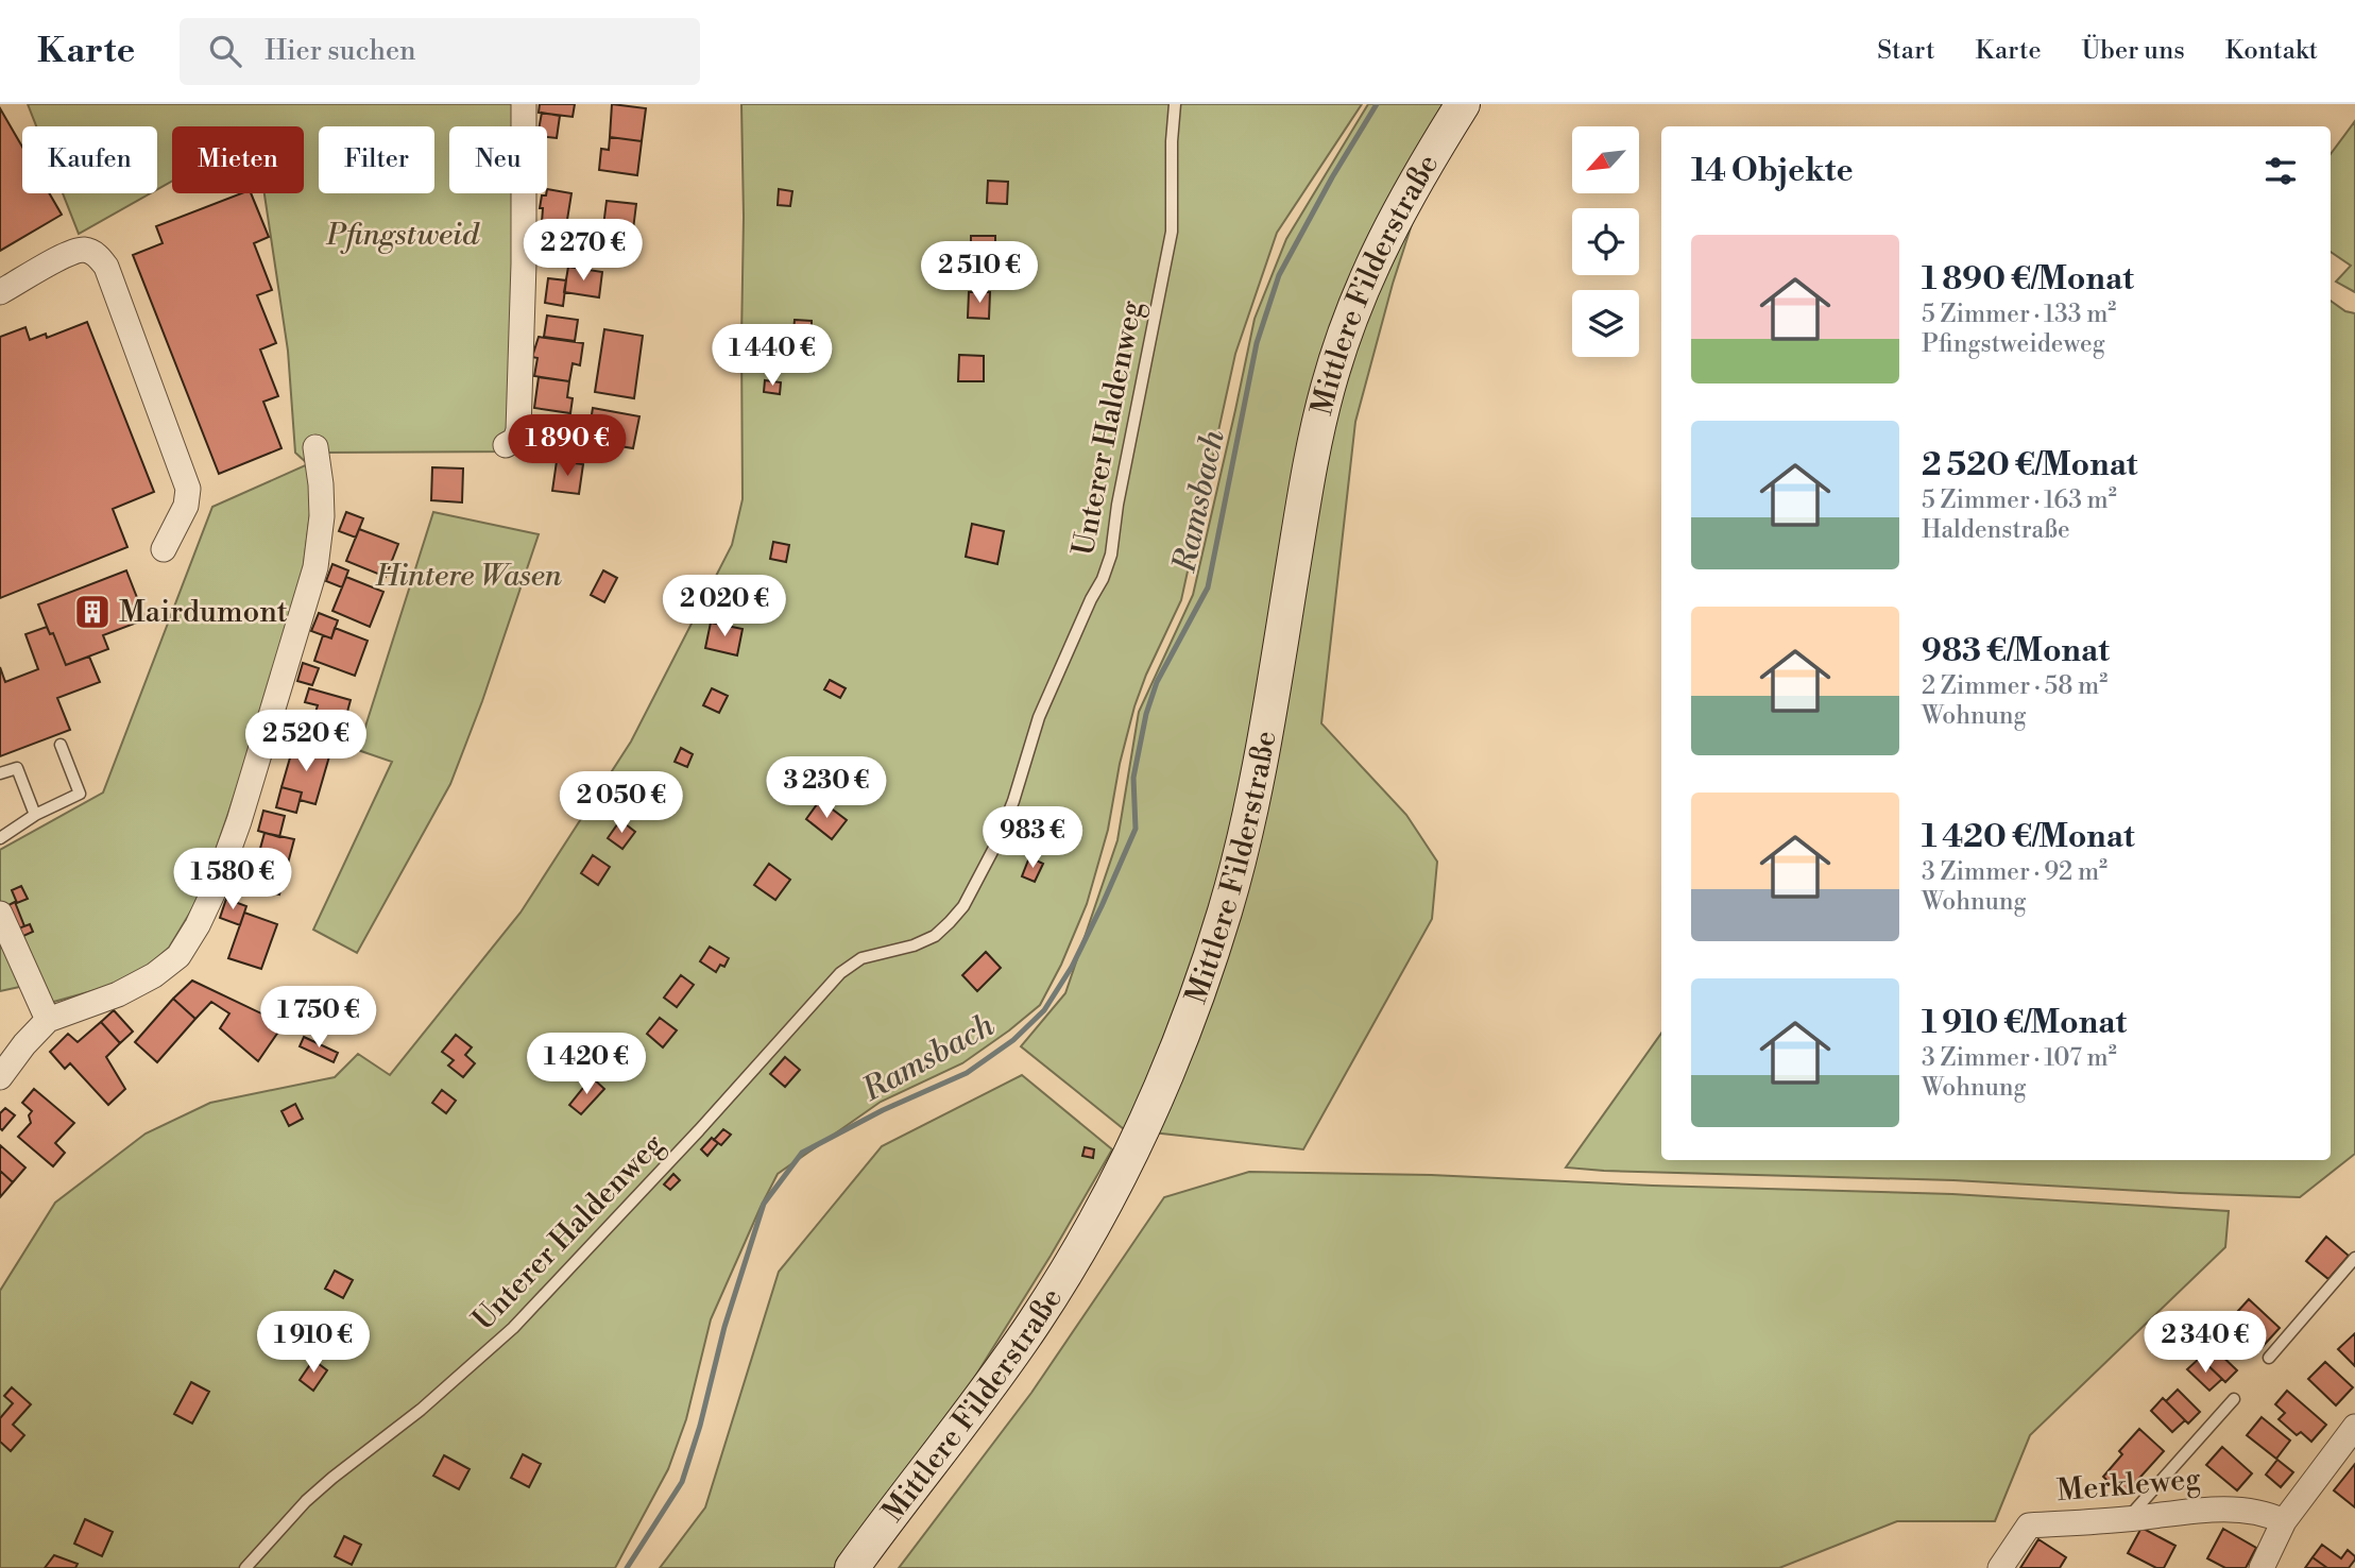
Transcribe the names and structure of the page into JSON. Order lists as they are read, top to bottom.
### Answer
{
  "streets": {
    "main road": ["Mittlere Filderstraße"],
    "street": ["Merkleweg"],
    "lane": ["Unterer Haldenweg"]
  },
  "water": ["Ramsbach"],
  "parks": ["Pfingstweid", "Hintere Wasen"],
  "places": {
    "building": ["Mairdumont"]
  },
  "north": "bottom left",
  "page": {
    "header": "Karte",
    "search": "Hier suchen",
    "nav": [
      "Start",
      "Karte",
      "Über uns",
      "Kontakt"
    ],
    "chip": [
      "Kaufen",
      "Mieten",
      "Filter",
      "Neu"
    ],
    "heading": "14 Objekte",
    "list": [
      {
        "name": "1 890 €/Monat",
        "note": "5 Zimmer · 133 m² · Pfingstweideweg"
      },
      {
        "name": "2 520 €/Monat",
        "note": "5 Zimmer · 163 m² · Haldenstraße"
      },
      {
        "name": "983 €/Monat",
        "note": "2 Zimmer · 58 m² · Wohnung"
      },
      {
        "name": "1 420 €/Monat",
        "note": "3 Zimmer · 92 m² · Wohnung"
      },
      {
        "name": "1 910 €/Monat",
        "note": "3 Zimmer · 107 m² · Wohnung"
      }
    ],
    "price": [
      "2 270 €",
      "2 510 €",
      "1 440 €",
      "1 890 €",
      "2 020 €",
      "2 520 €",
      "3 230 €",
      "2 050 €",
      "983 €",
      "1 580 €",
      "1 750 €",
      "1 420 €",
      "1 910 €",
      "2 340 €"
    ]
  }
}
